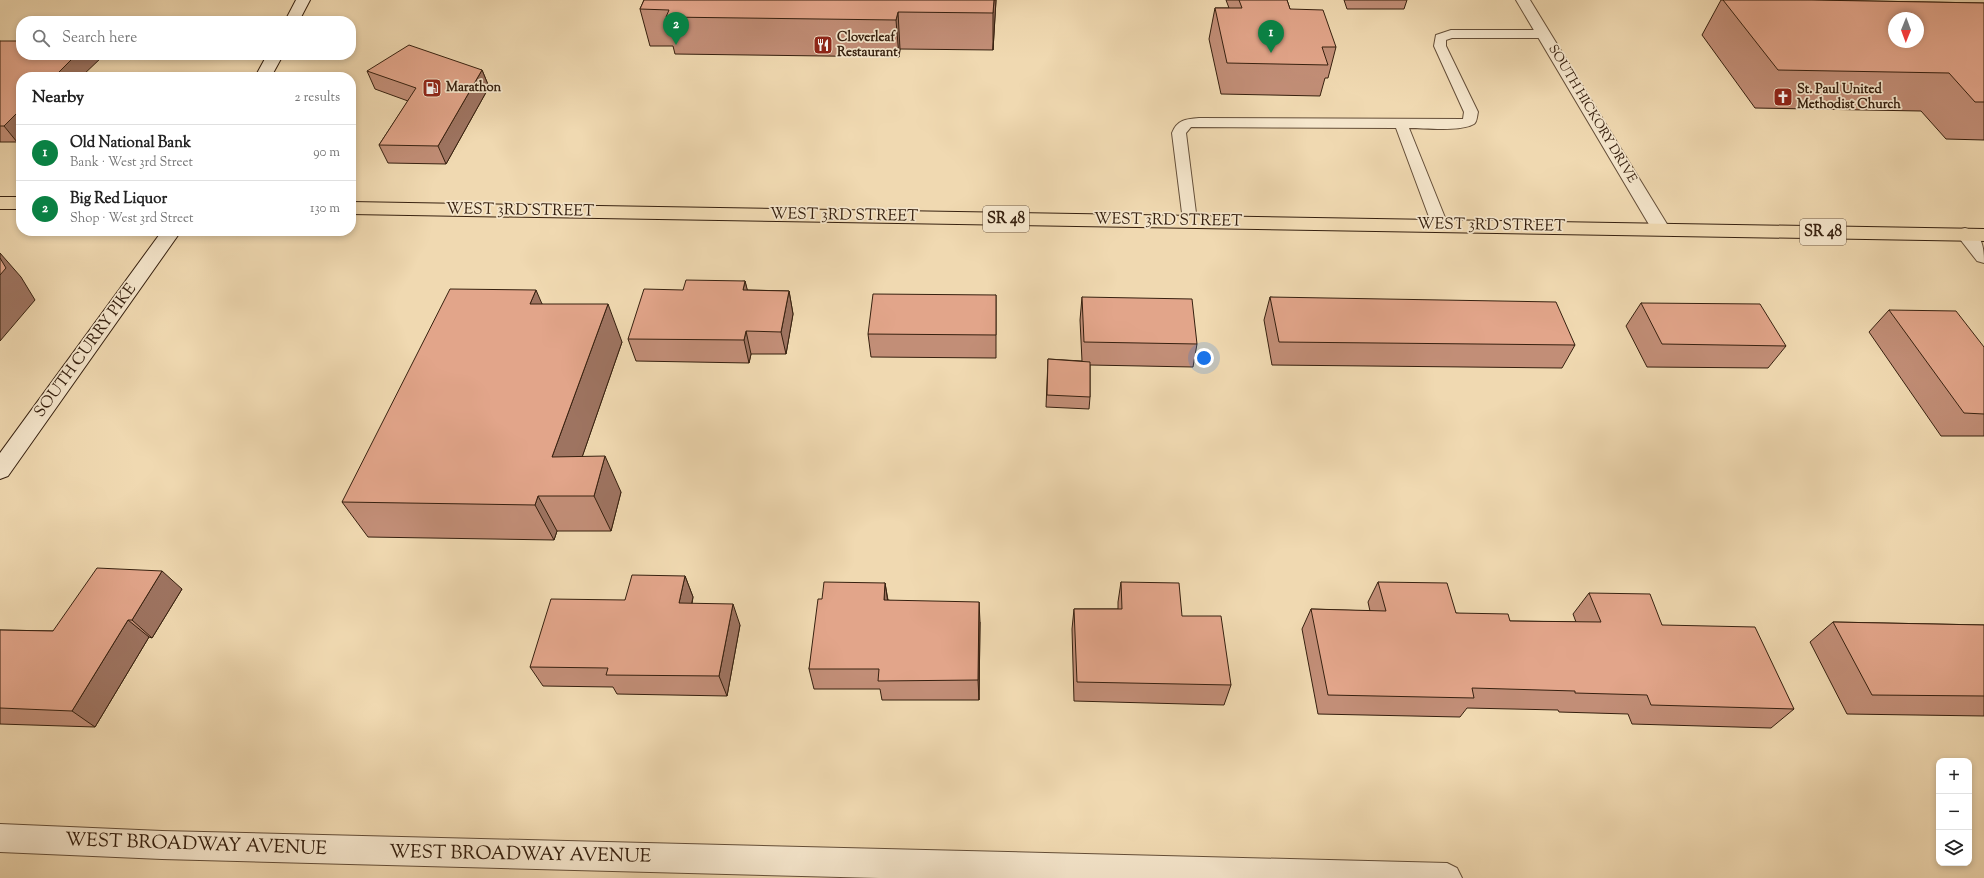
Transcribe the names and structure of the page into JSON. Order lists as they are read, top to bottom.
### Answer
{
  "streets": {
    "main road": ["WEST 3RD STREET", "SR 48"],
    "street": ["SOUTH HICKORY DRIVE", "SOUTH CURRY PIKE", "WEST BROADWAY AVENUE"]
  },
  "crossings": [
    ["SOUTH HICKORY DRIVE", "WEST 3RD STREET"]
  ],
  "places": {
    "restaurant": ["Cloverleaf Restaurant"],
    "fuel station": ["Marathon"],
    "church": ["St. Paul United Methodist Church"]
  },
  "north": "bottom",
  "page": {
    "pins": ["2", "1"],
    "search": "Search here",
    "heading": ["Nearby", "2 results"],
    "list": [
      {
        "mark": "1",
        "name": "Old National Bank",
        "note": "Bank · West 3rd Street",
        "value": "90 m"
      },
      {
        "mark": "2",
        "name": "Big Red Liquor",
        "note": "Shop · West 3rd Street",
        "value": "130 m"
      }
    ],
    "map_buttons": ["+", "−"]
  }
}
